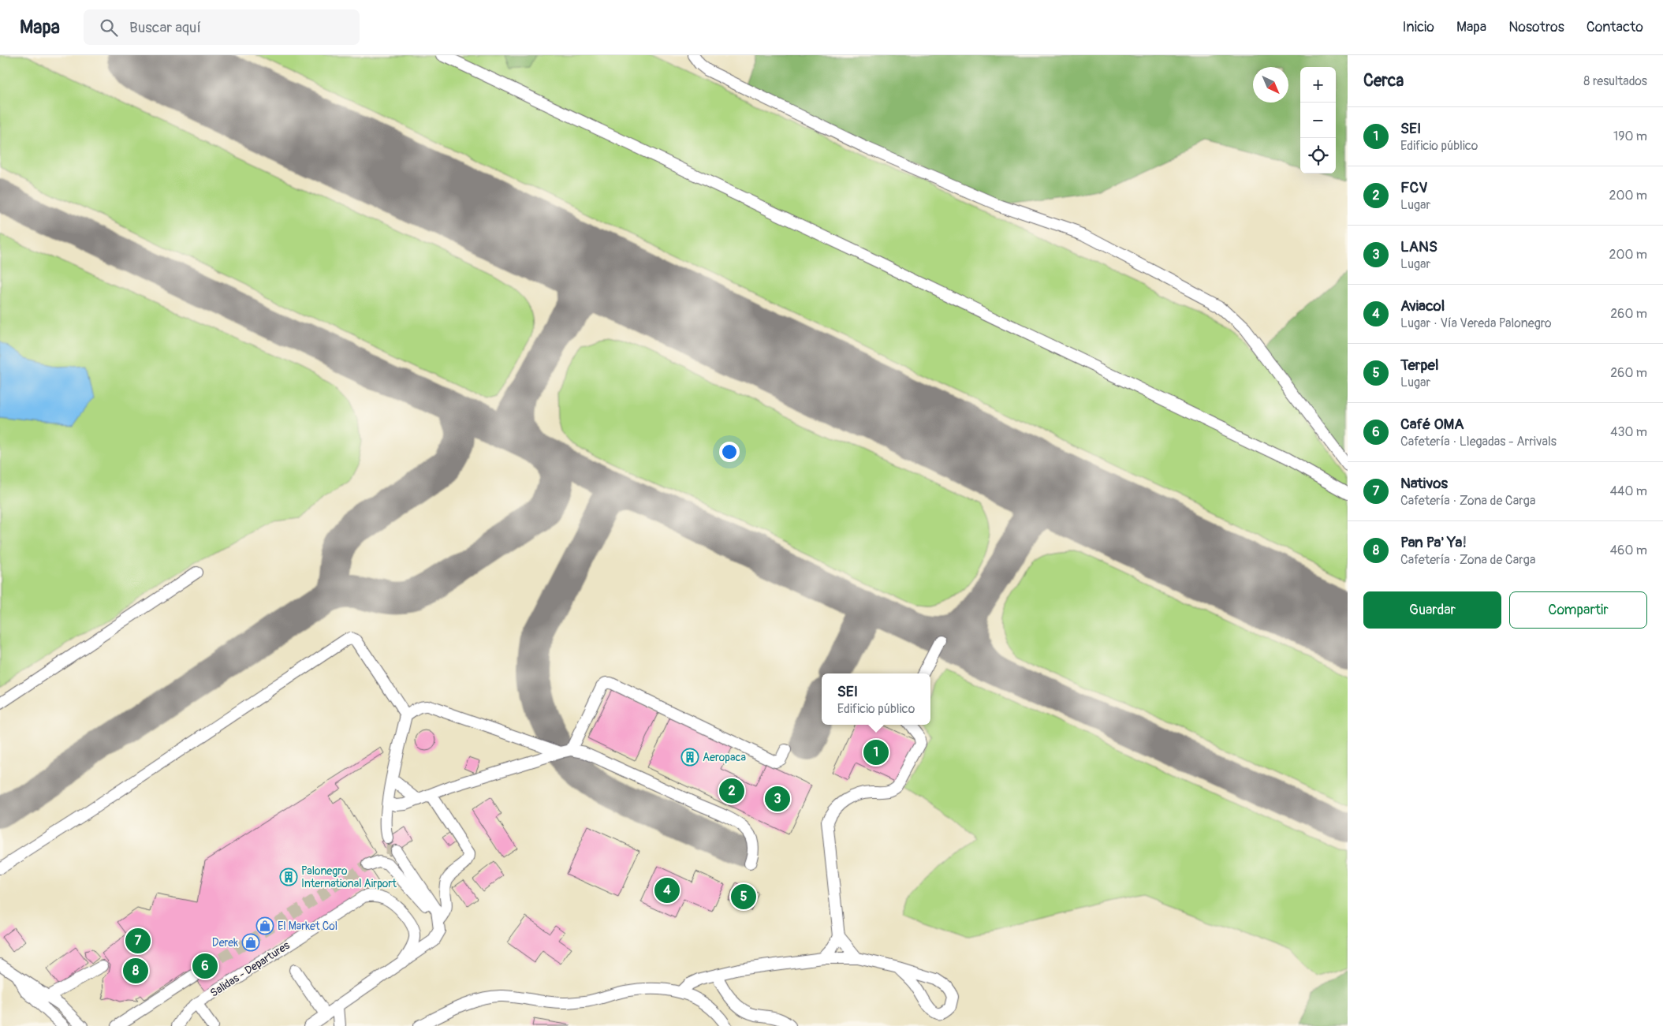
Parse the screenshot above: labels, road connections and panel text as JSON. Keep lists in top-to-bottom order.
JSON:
{
  "streets": {
    "street": ["Salidas - Departures"]
  },
  "places": {
    "building": ["Aeropaca", "Palonegro International Airport"],
    "shop": ["El Market Col", "Derek"]
  },
  "north": "bottom right",
  "page": {
    "header": "Mapa",
    "search": "Buscar aquí",
    "nav": [
      "Inicio",
      "Mapa",
      "Nosotros",
      "Contacto"
    ],
    "heading": ["Cerca", "8 resultados"],
    "map_buttons": ["+", "−"],
    "list": [
      {
        "mark": "1",
        "name": "SEI",
        "note": "Edificio público",
        "value": "190 m"
      },
      {
        "mark": "2",
        "name": "FCV",
        "note": "Lugar",
        "value": "200 m"
      },
      {
        "mark": "3",
        "name": "LANS",
        "note": "Lugar",
        "value": "200 m"
      },
      {
        "mark": "4",
        "name": "Aviacol",
        "note": "Lugar · Vía Vereda Palonegro",
        "value": "260 m"
      },
      {
        "mark": "5",
        "name": "Terpel",
        "note": "Lugar",
        "value": "260 m"
      },
      {
        "mark": "6",
        "name": "Café OMA",
        "note": "Cafetería · Llegadas - Arrivals",
        "value": "430 m"
      },
      {
        "mark": "7",
        "name": "Nativos",
        "note": "Cafetería · Zona de Carga",
        "value": "440 m"
      },
      {
        "mark": "8",
        "name": "Pan Pa' Ya!",
        "note": "Cafetería · Zona de Carga",
        "value": "460 m"
      }
    ],
    "buttons": ["Guardar", "Compartir"],
    "popup": ["SEI", "Edificio público"],
    "pins": [
      "1",
      "2",
      "3",
      "4",
      "5",
      "7",
      "6",
      "8"
    ]
  }
}
